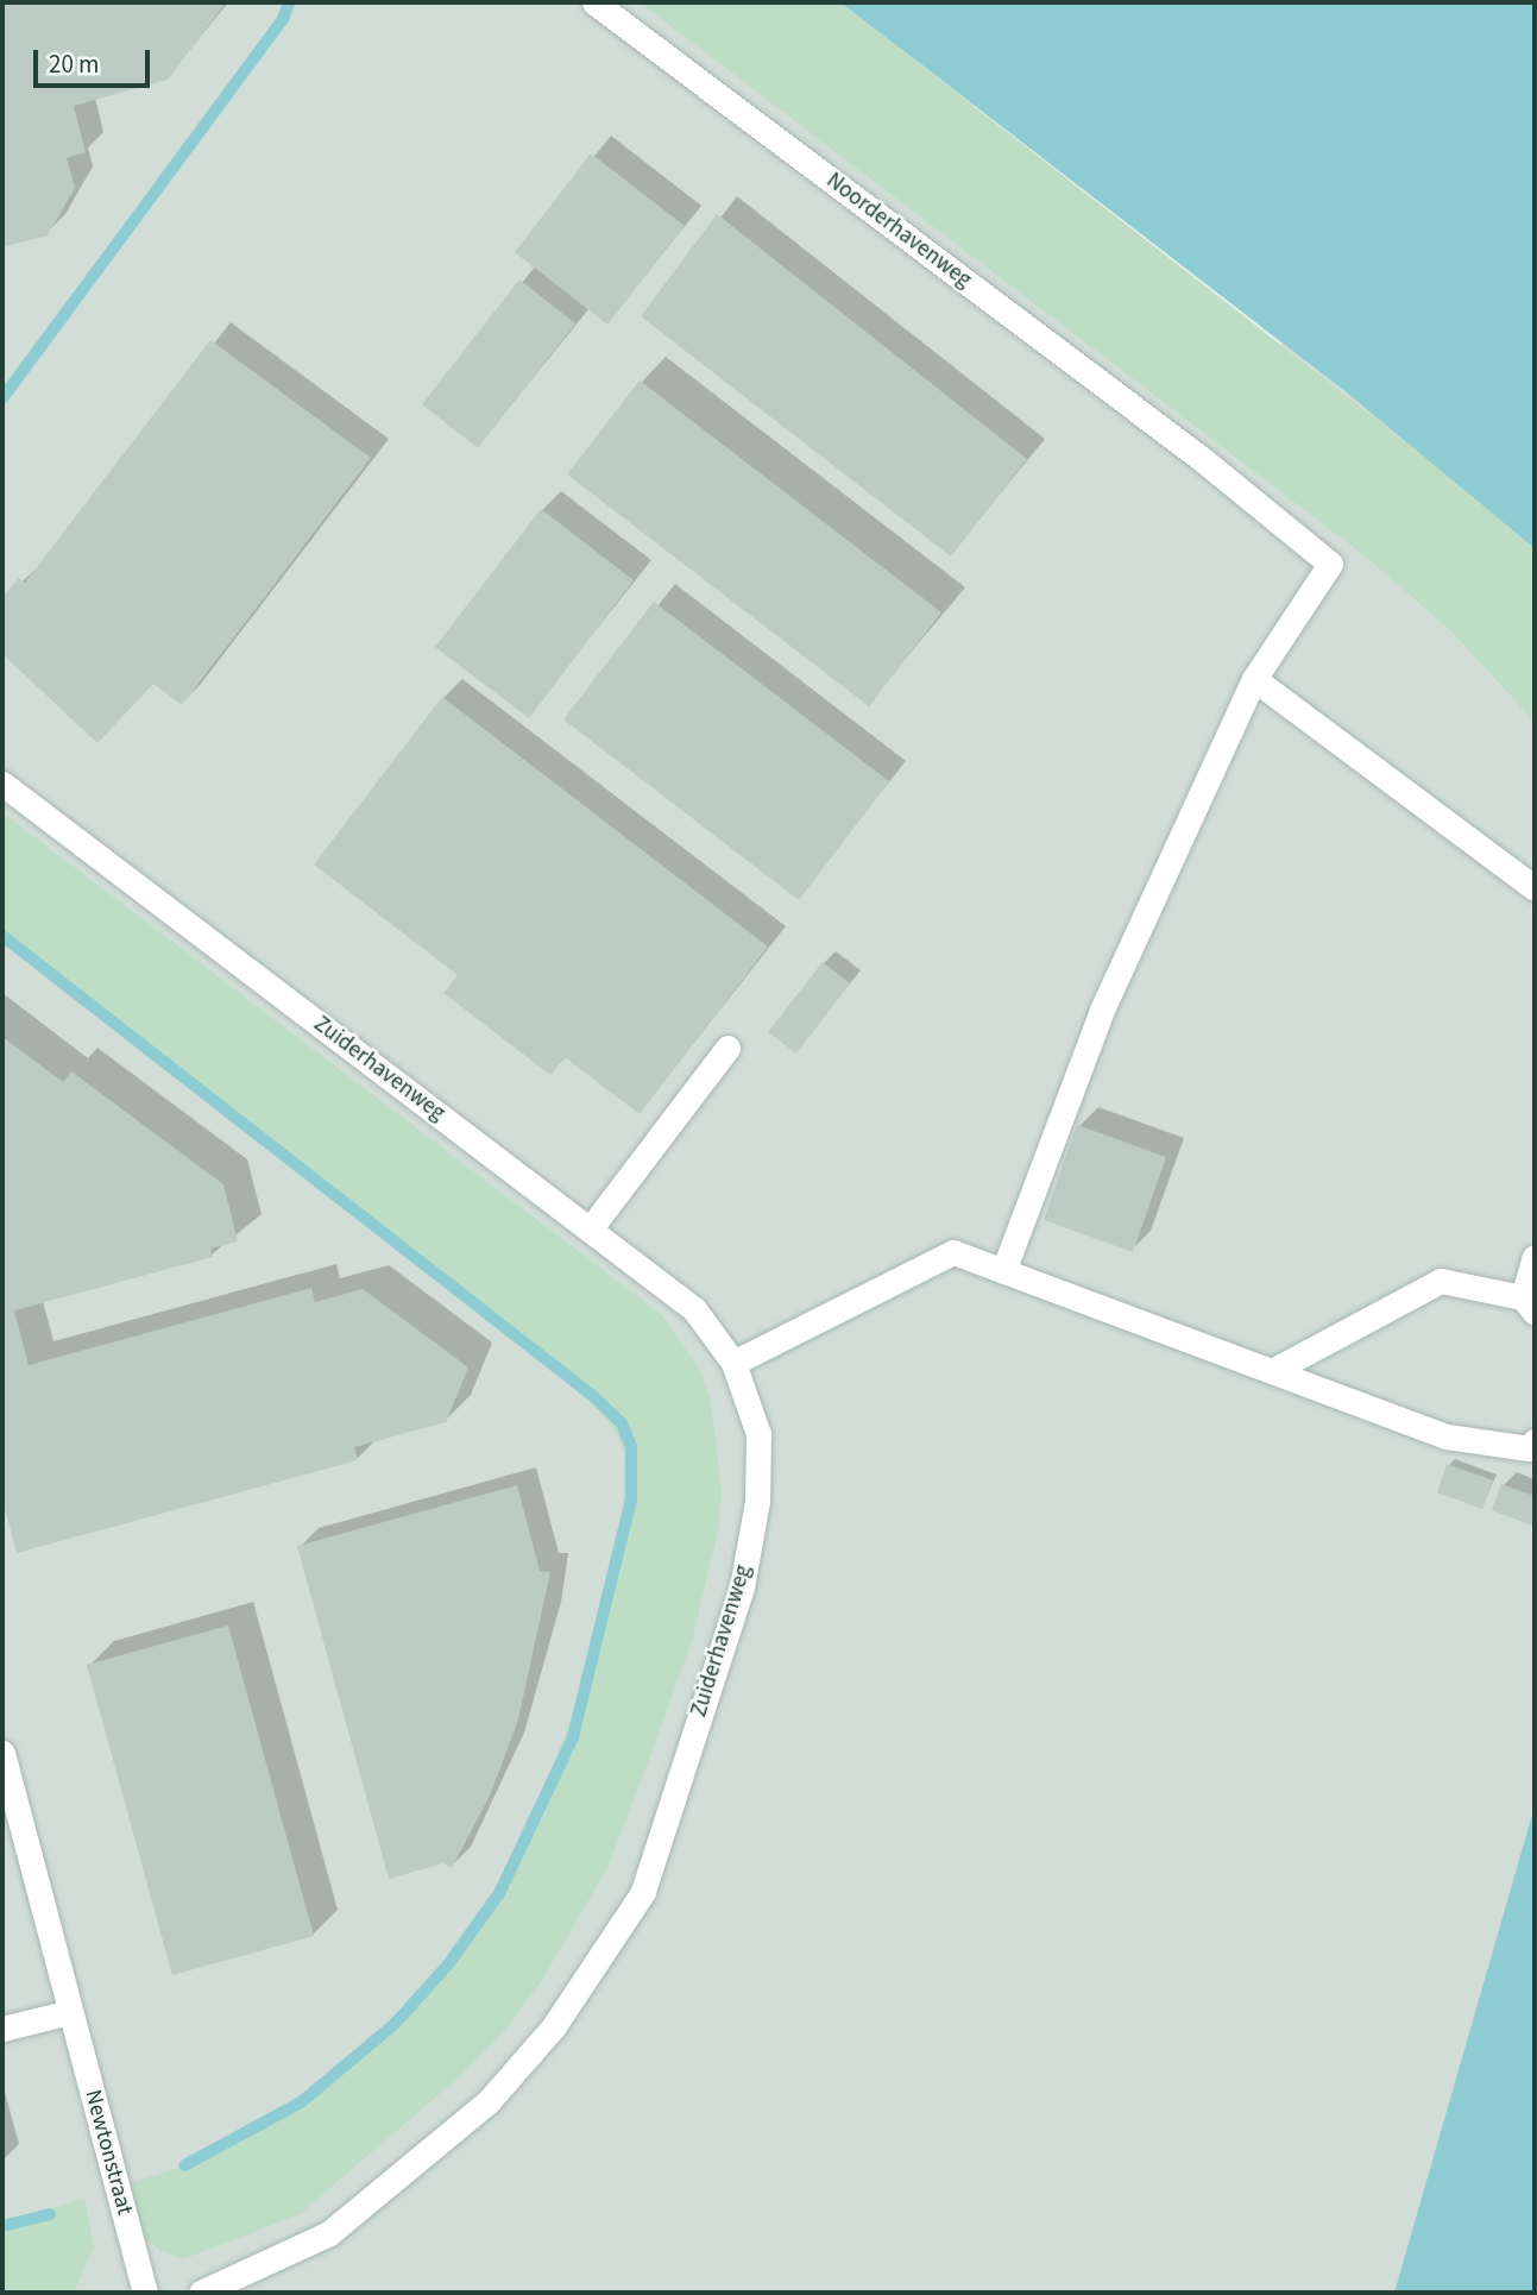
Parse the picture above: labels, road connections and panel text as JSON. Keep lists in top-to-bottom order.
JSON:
{
  "streets": {
    "street": ["Noorderhavenweg", "Zuiderhavenweg", "Newtonstraat"]
  },
  "scale_bar": "20 m"
}
